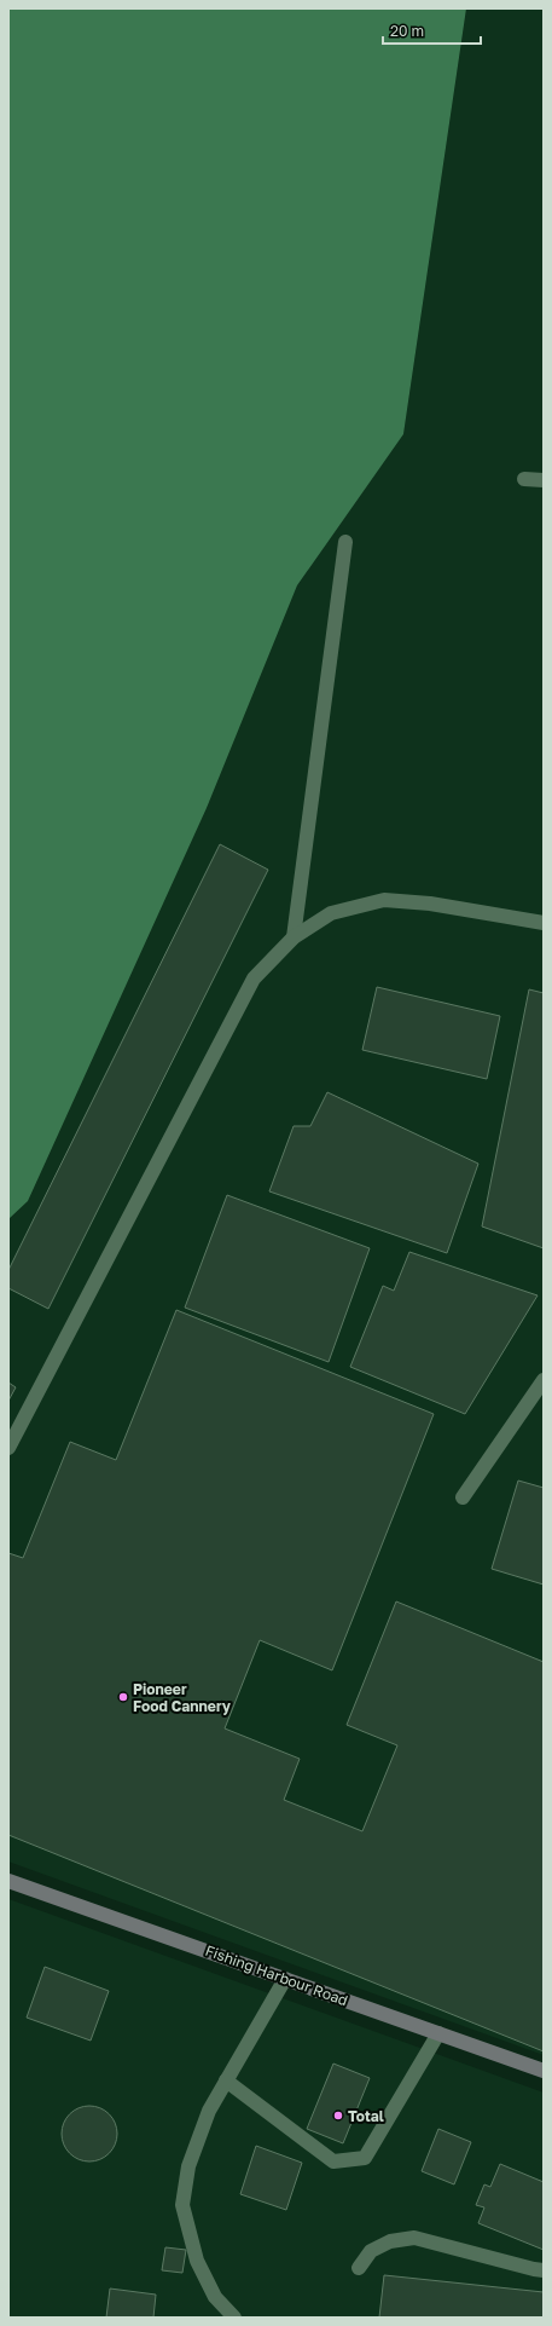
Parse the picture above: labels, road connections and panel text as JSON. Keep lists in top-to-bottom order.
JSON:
{
  "streets": {
    "street": ["Fishing Harbour Road"]
  },
  "places": ["Pioneer Food Cannery", "Total"],
  "scale_bar": "20 m"
}
